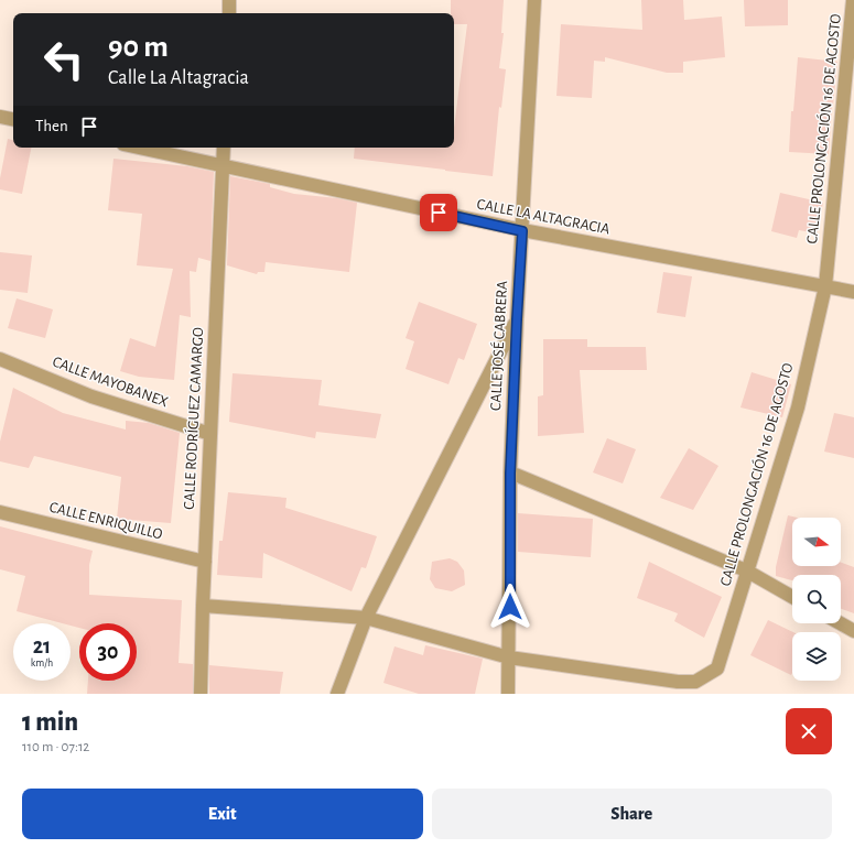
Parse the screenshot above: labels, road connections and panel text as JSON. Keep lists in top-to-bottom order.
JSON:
{
  "streets": {
    "street": [
      "CALLE PROLONGACIÓN 16 DE AGOSTO",
      "CALLE LA ALTAGRACIA",
      "CALLE JOSÉ CABRERA",
      "CALLE MAYOBANEX",
      "CALLE RODRÍGUEZ CAMARGO",
      "CALLE ENRIQUILLO"
    ]
  },
  "crossings": [
    ["CALLE PROLONGACIÓN 16 DE AGOSTO", "CALLE LA ALTAGRACIA"],
    ["CALLE PROLONGACIÓN 16 DE AGOSTO", "CALLE JOSÉ CABRERA"],
    ["CALLE LA ALTAGRACIA", "CALLE JOSÉ CABRERA"],
    ["CALLE LA ALTAGRACIA", "CALLE RODRÍGUEZ CAMARGO"],
    ["CALLE MAYOBANEX", "CALLE RODRÍGUEZ CAMARGO"],
    ["CALLE RODRÍGUEZ CAMARGO", "CALLE ENRIQUILLO"]
  ],
  "north": "right",
  "page": {
    "turn": ["90 m", "Calle La Altagracia"],
    "then": "Then",
    "speed": "21 km/h",
    "limit": "30",
    "heading": ["1 min", "110 m · 07:12"],
    "buttons": ["Exit", "Share"]
  }
}
